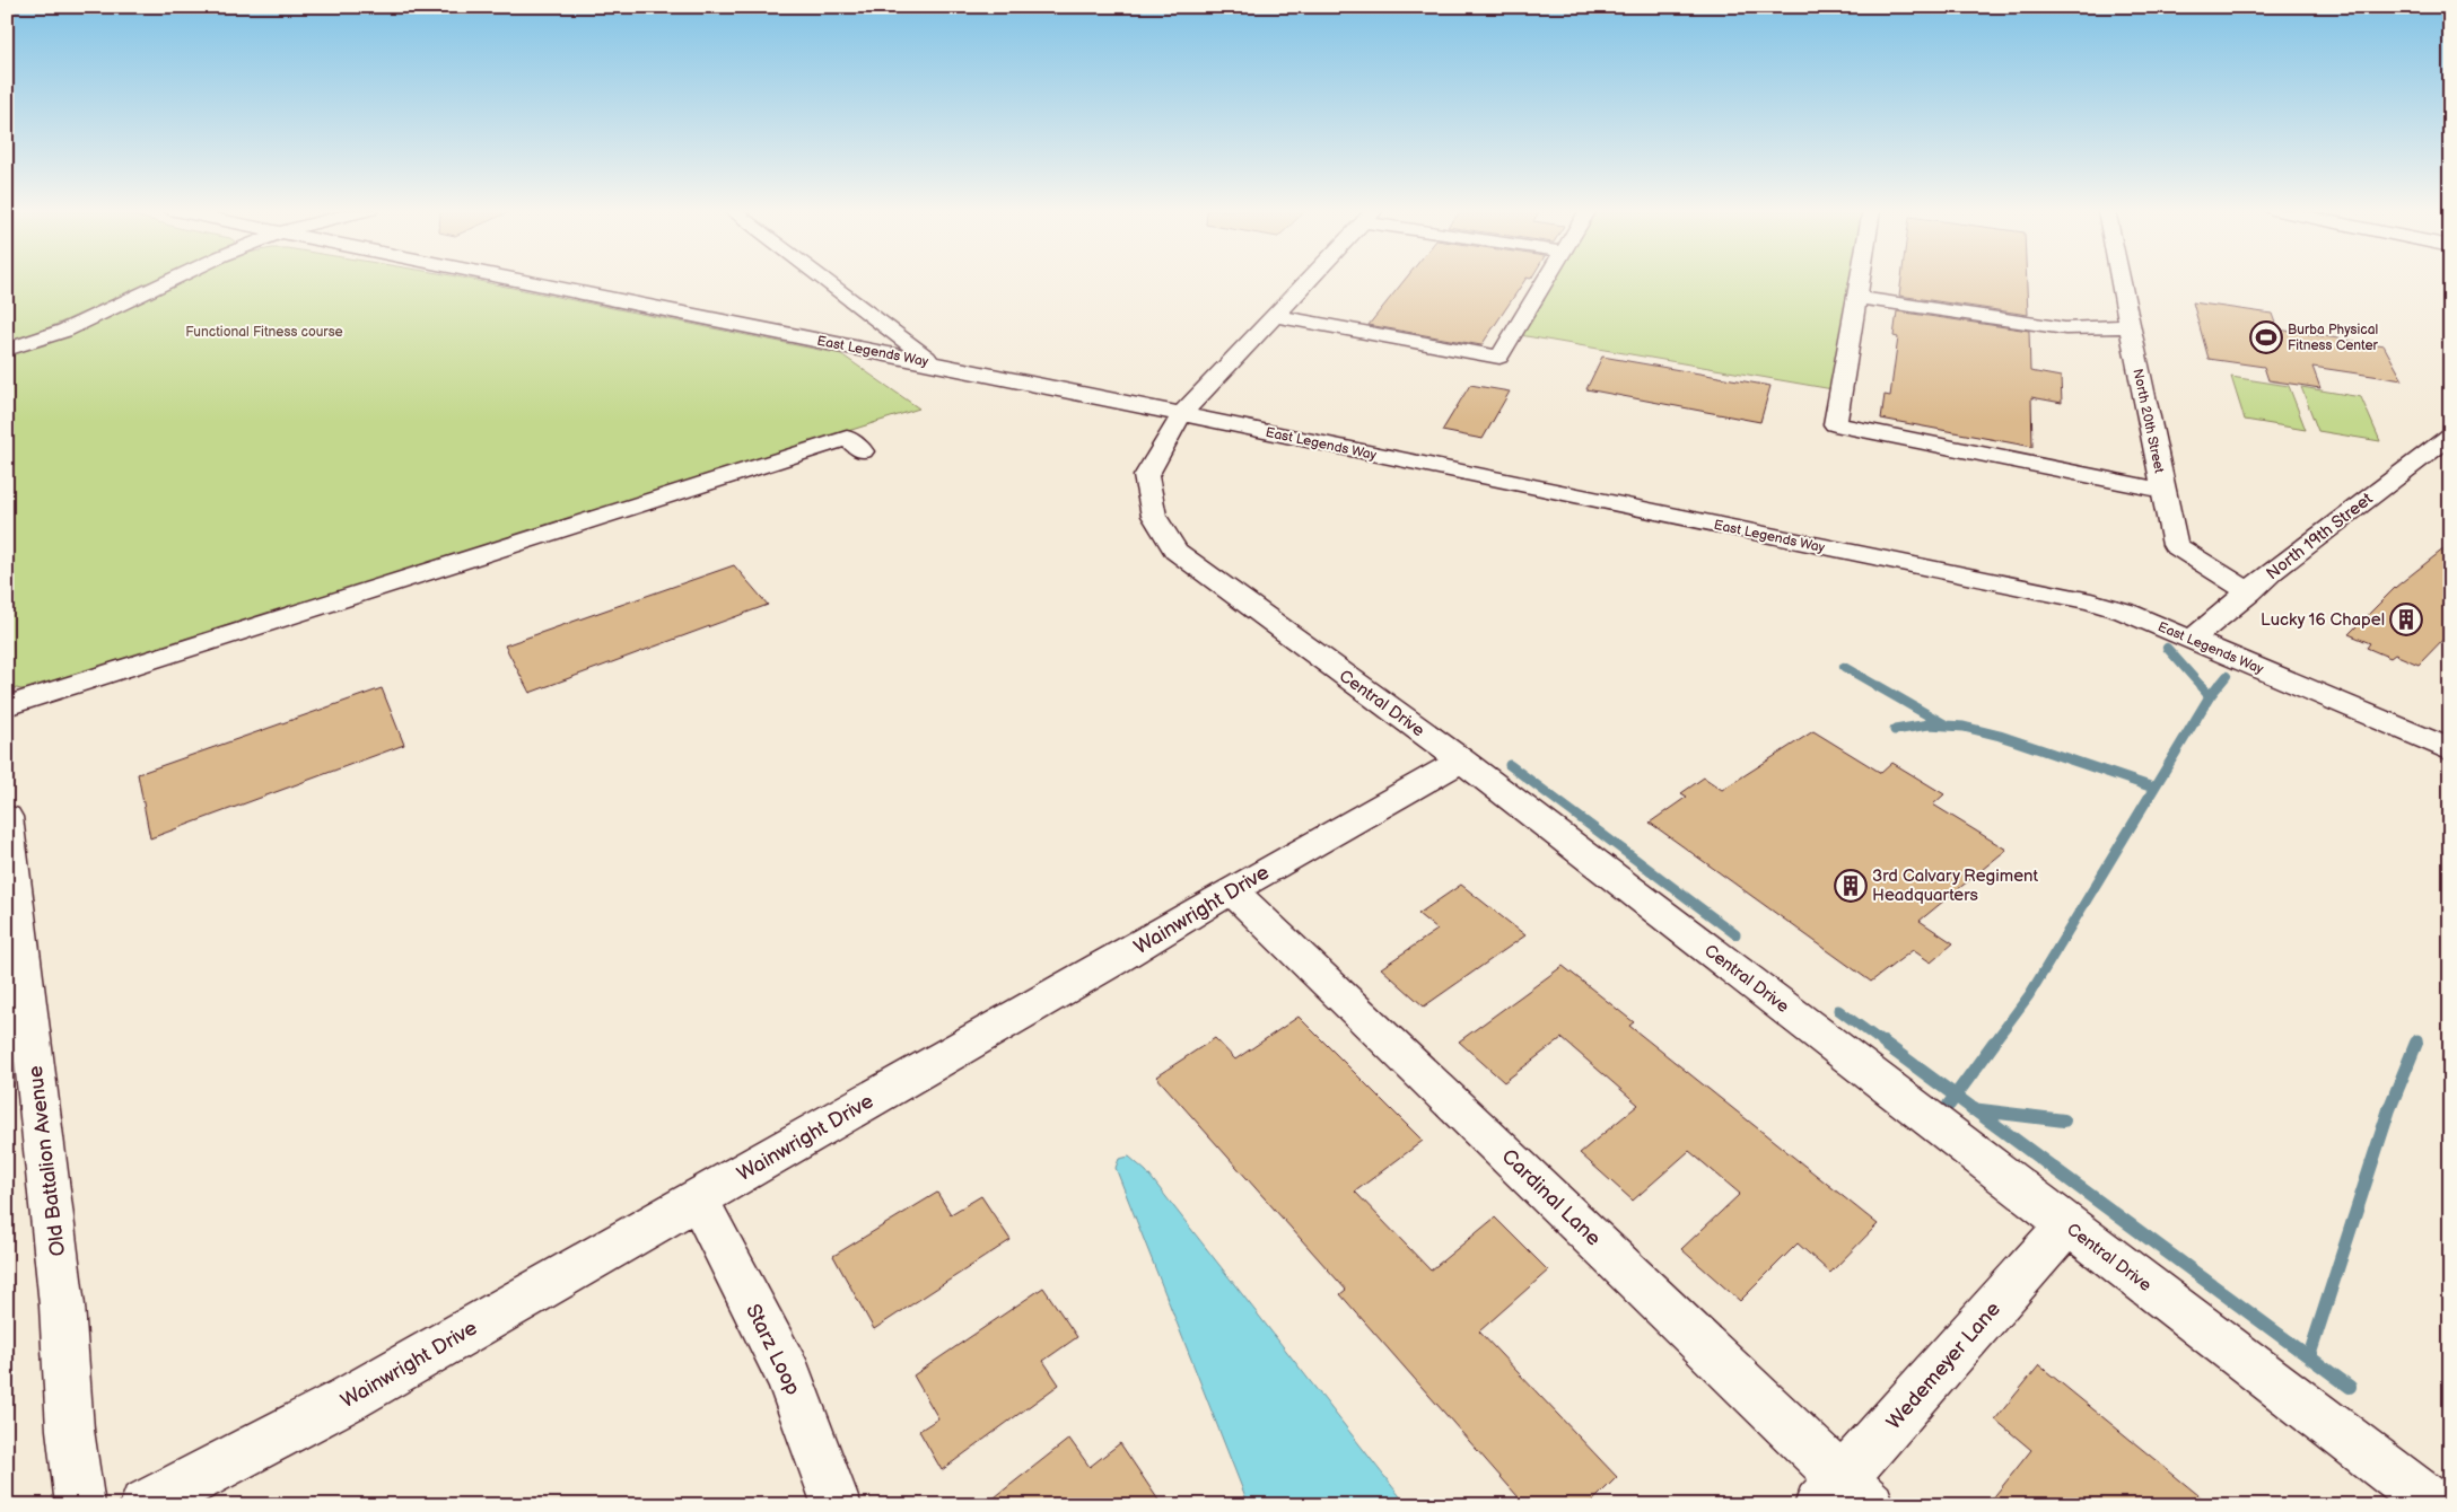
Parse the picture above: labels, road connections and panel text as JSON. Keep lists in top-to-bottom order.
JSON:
{
  "streets": {
    "street": [
      "East Legends Way",
      "North 20th Street",
      "North 19th Street",
      "Central Drive",
      "Wainwright Drive",
      "Old Battalion Avenue",
      "Cardinal Lane",
      "Starz Loop",
      "Wedemeyer Lane"
    ]
  },
  "crossings": [
    ["East Legends Way", "North 19th Street"],
    ["East Legends Way", "Central Drive"],
    ["North 20th Street", "North 19th Street"],
    ["Central Drive", "Wainwright Drive"],
    ["Central Drive", "Wedemeyer Lane"],
    ["Wainwright Drive", "Cardinal Lane"],
    ["Wainwright Drive", "Starz Loop"],
    ["Cardinal Lane", "Wedemeyer Lane"]
  ],
  "parks": ["Functional Fitness course"],
  "places": {
    "sports": ["Burba Physical Fitness Center"],
    "building": ["Lucky 16 Chapel", "3rd Calvary Regiment Headquarters"]
  }
}
